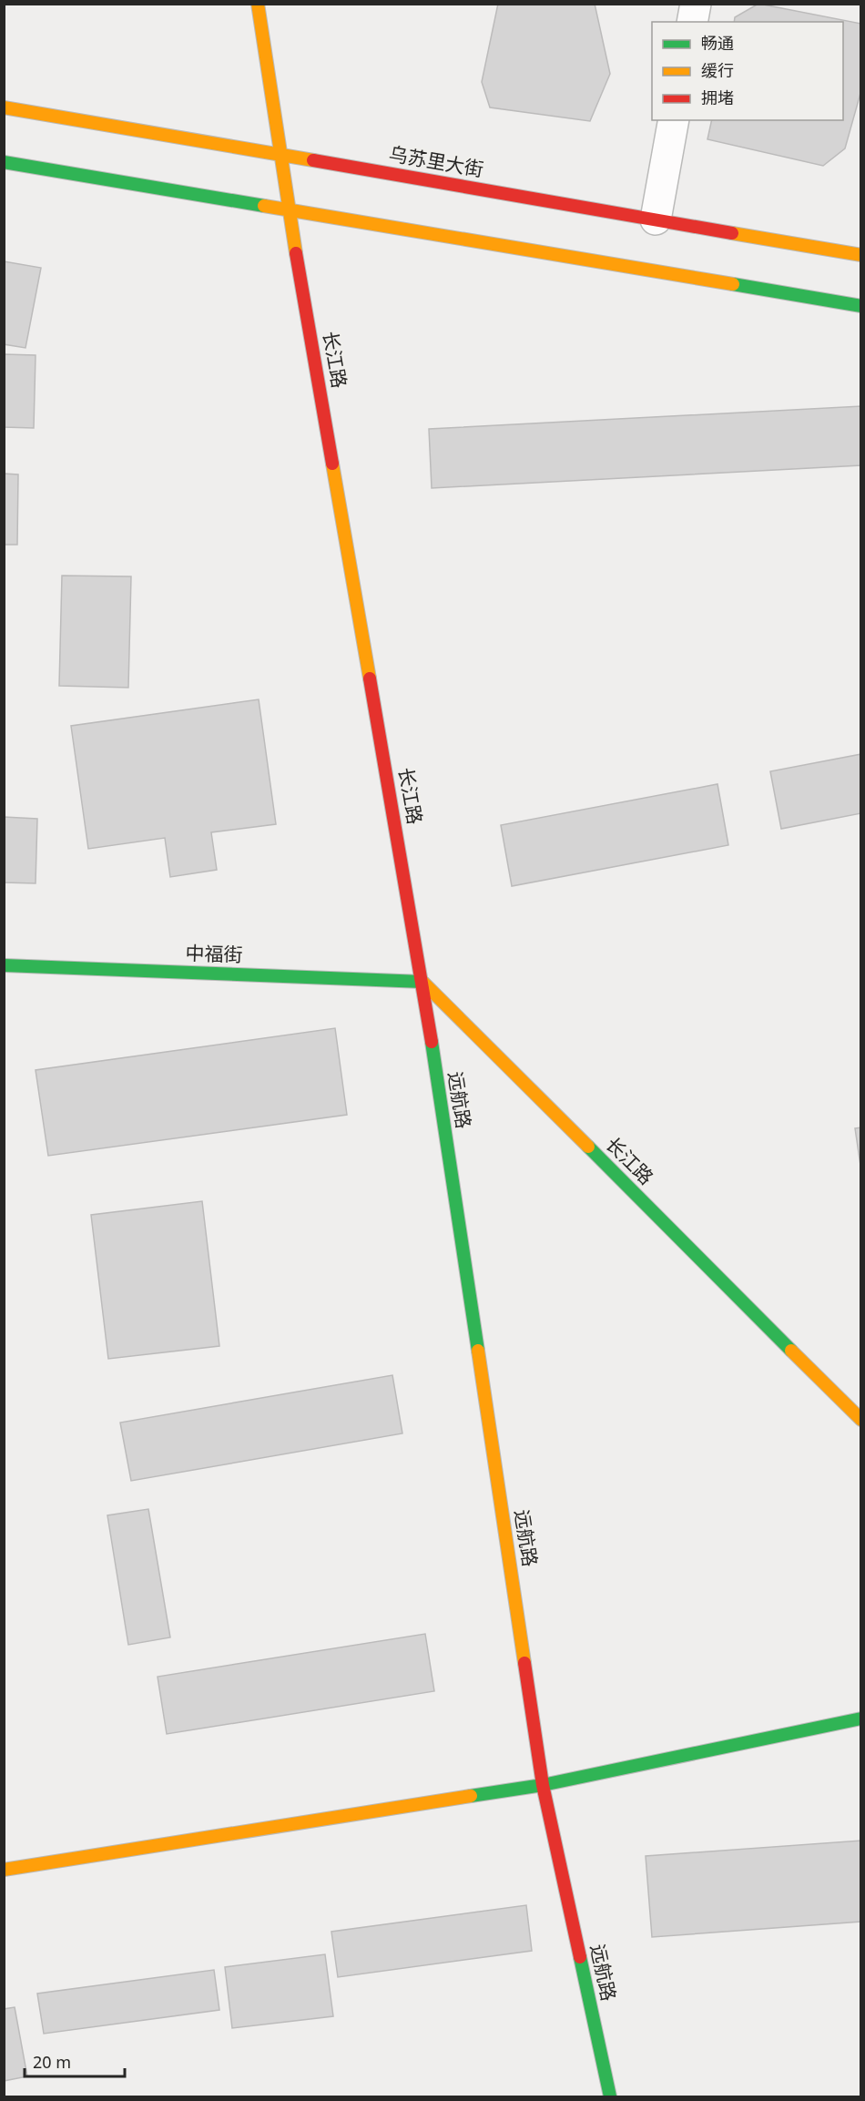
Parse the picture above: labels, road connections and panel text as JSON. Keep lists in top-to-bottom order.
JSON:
{
  "streets": {
    "main road": [
      "乌苏里大街",
      "长江路",
      "中福街",
      "远航路"
    ]
  },
  "crossings": [
    ["乌苏里大街", "长江路"],
    ["长江路", "中福街"],
    ["长江路", "远航路"],
    ["中福街", "远航路"]
  ],
  "legend": ["畅通", "缓行", "拥堵"],
  "scale_bar": "20 m"
}
